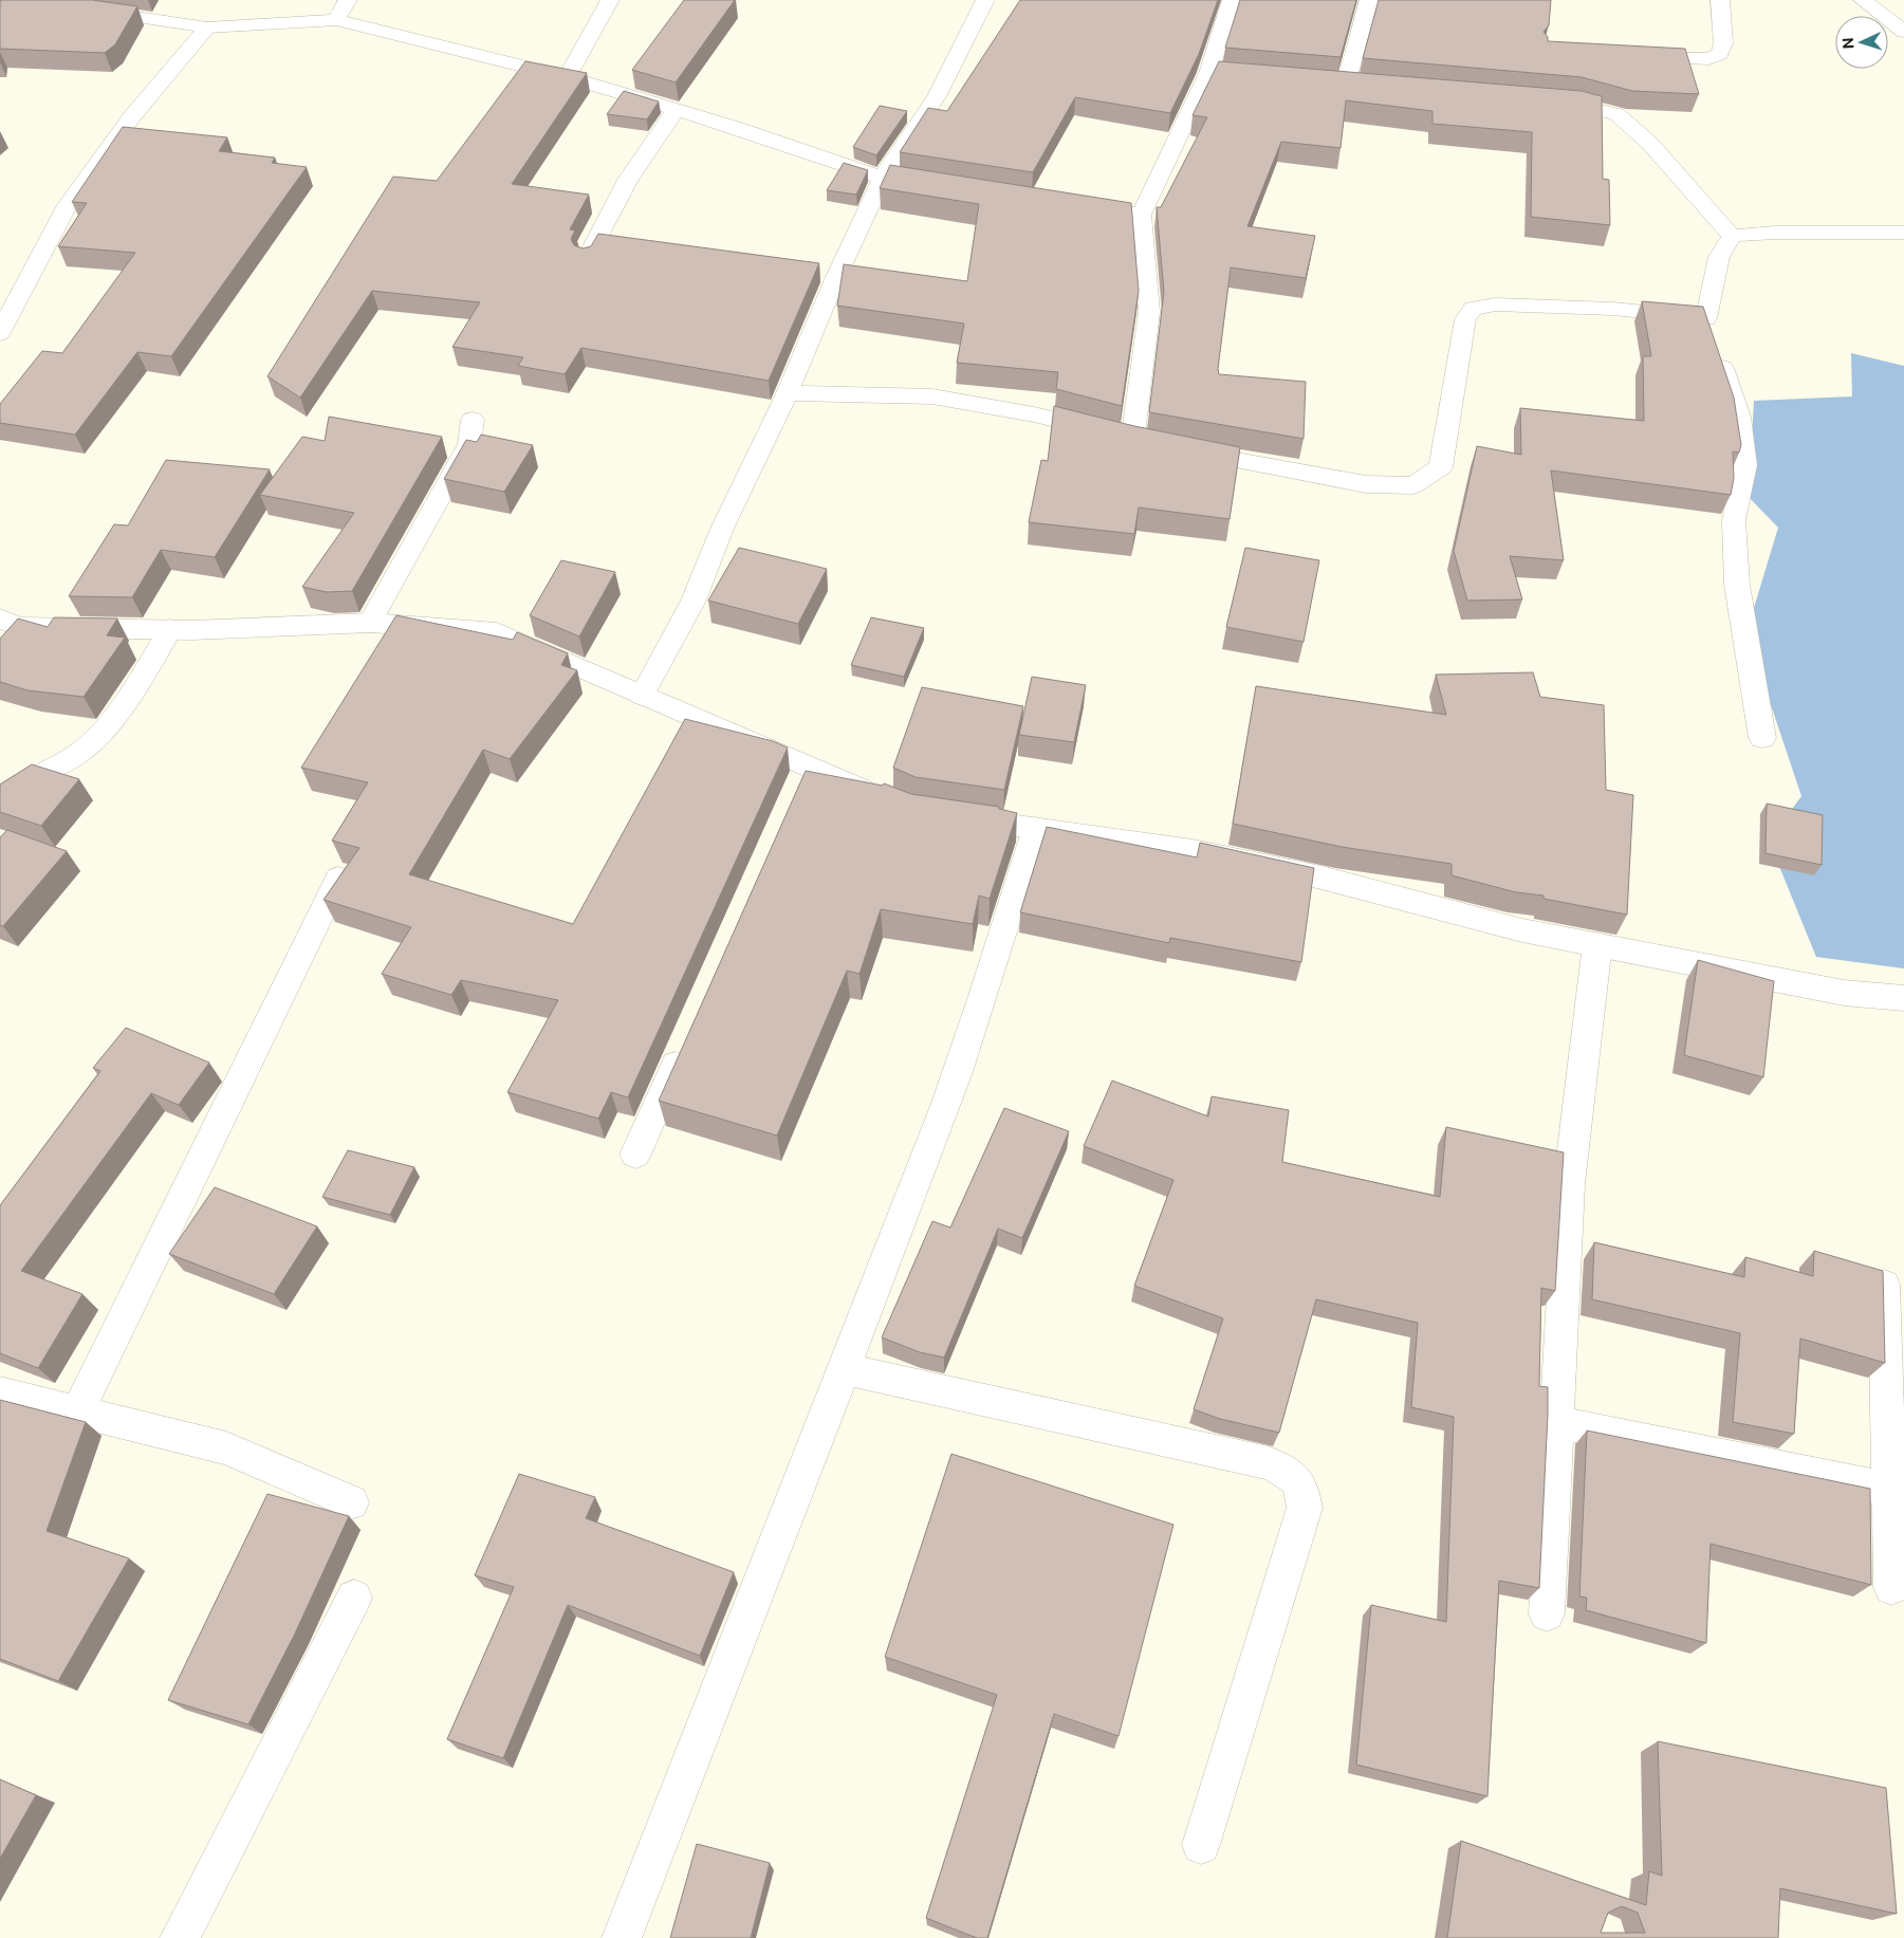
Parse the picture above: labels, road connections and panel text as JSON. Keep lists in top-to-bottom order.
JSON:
{
  "north": "left"
}
